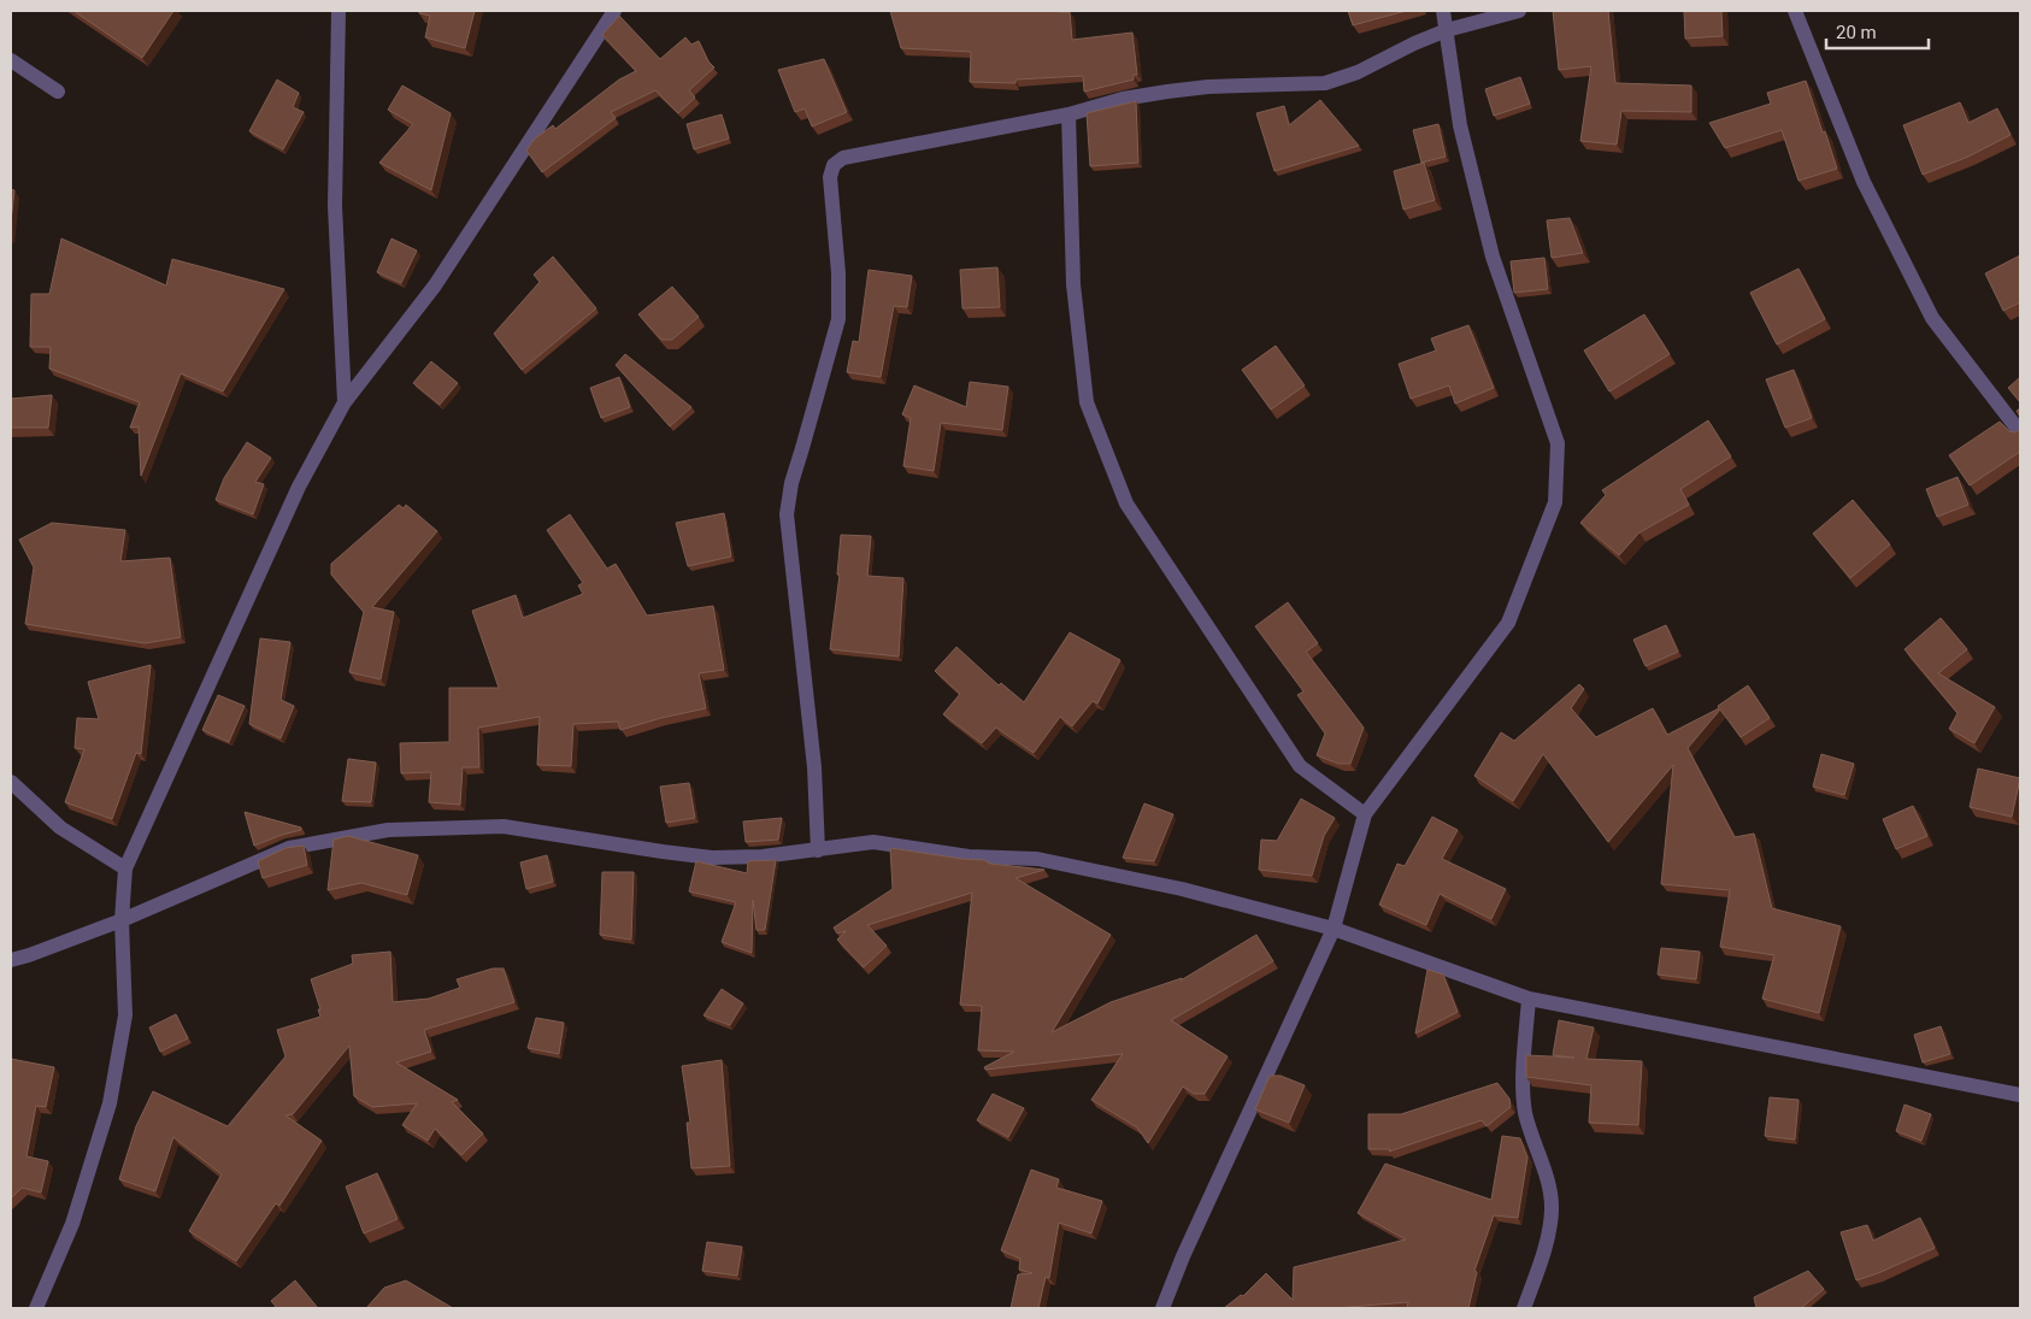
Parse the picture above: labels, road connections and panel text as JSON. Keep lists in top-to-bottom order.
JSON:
{
  "scale_bar": "20 m"
}
